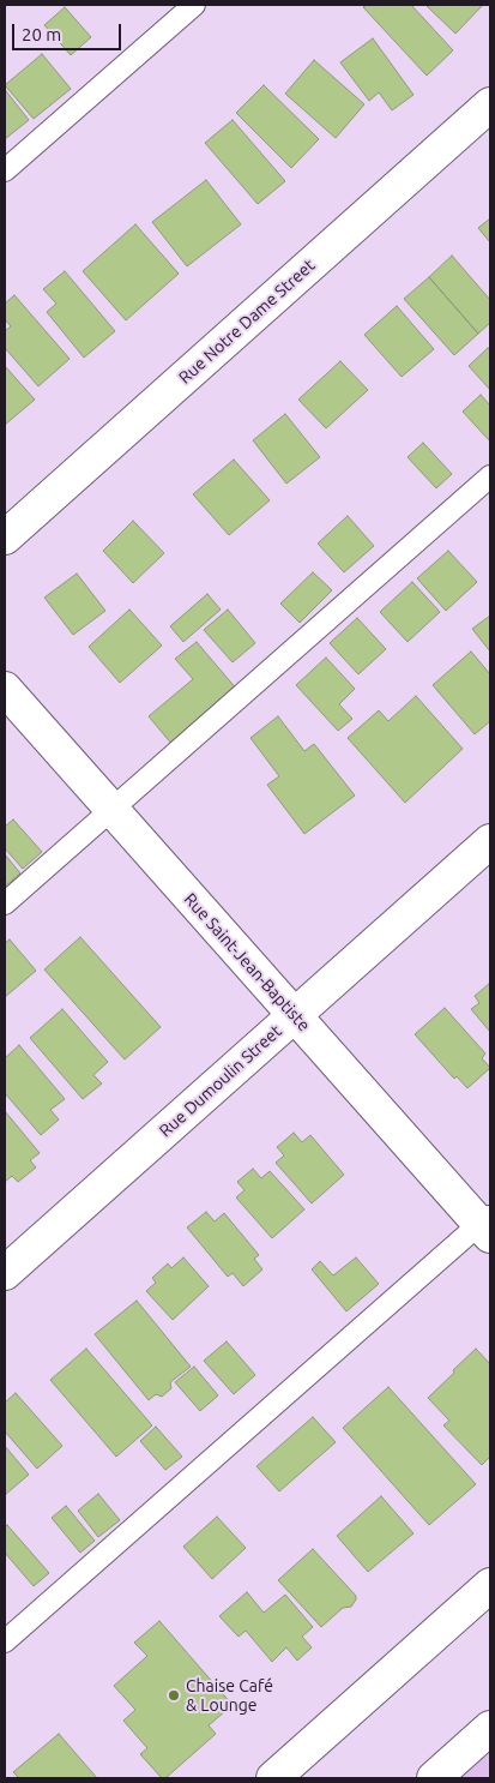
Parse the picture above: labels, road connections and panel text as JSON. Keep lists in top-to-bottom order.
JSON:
{
  "streets": {
    "street": ["Rue Notre Dame Street", "Rue Saint-Jean-Baptiste", "Rue Dumoulin Street"]
  },
  "crossings": [
    ["Rue Saint-Jean-Baptiste", "Rue Dumoulin Street"]
  ],
  "places": ["Chaise Café & Lounge"],
  "scale_bar": "20 m"
}
